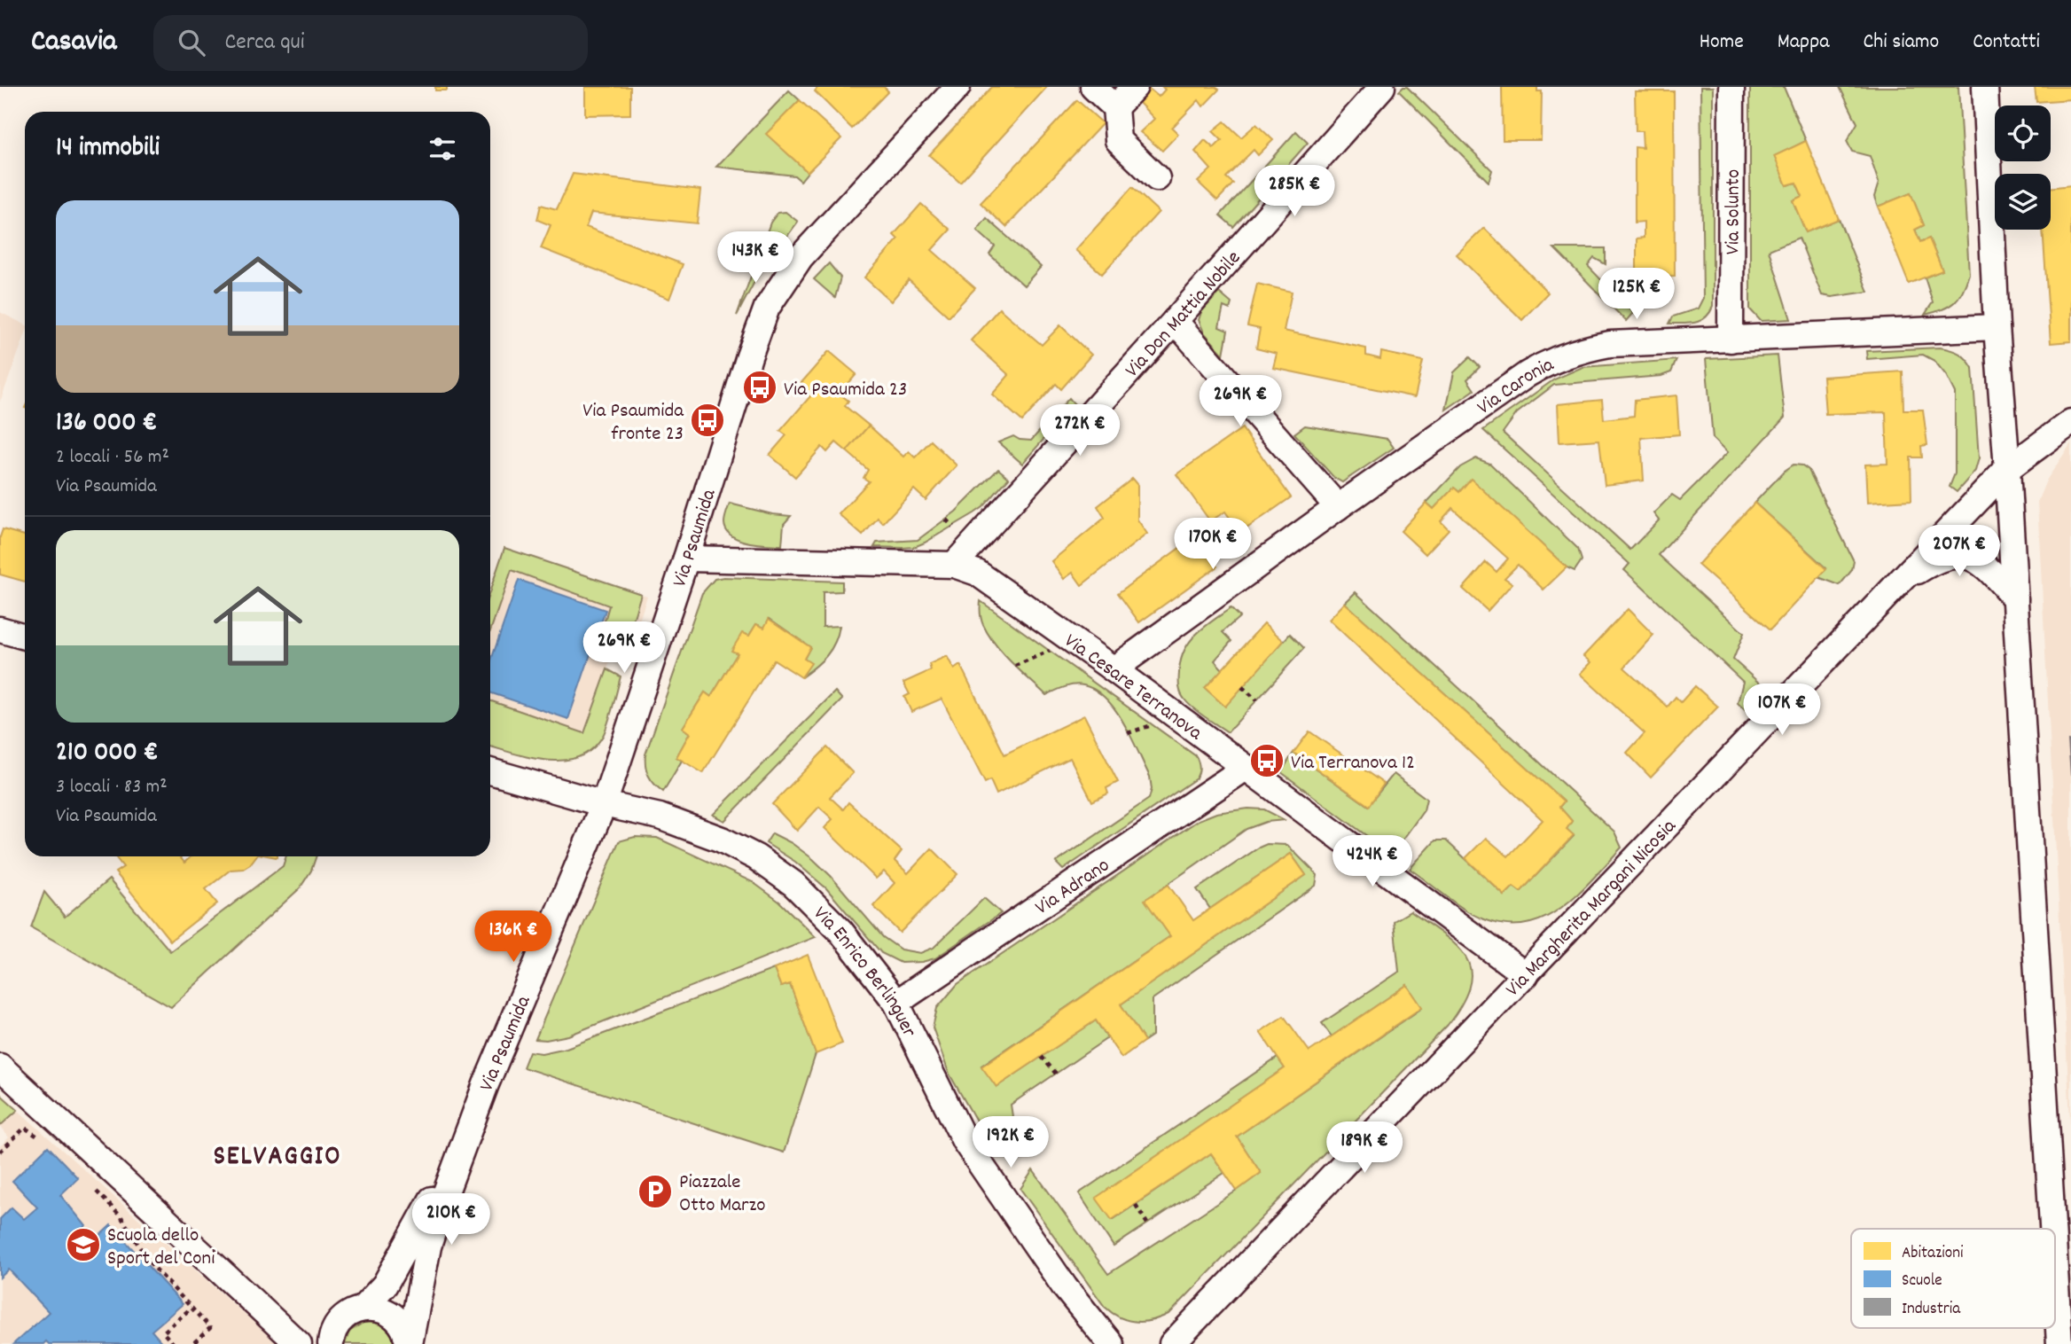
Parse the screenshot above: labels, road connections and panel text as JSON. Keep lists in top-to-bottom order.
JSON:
{
  "streets": {
    "street": [
      "Via Solunto",
      "Via Don Mattia Nobile",
      "Via Caronia",
      "Via Psaumida",
      "Via Cesare Terranova",
      "Via Adrano",
      "Via Margherita Margani Nicosia",
      "Via Enrico Berlinguer"
    ]
  },
  "crossings": [
    ["Via Solunto", "Via Caronia"],
    ["Via Don Mattia Nobile", "Via Cesare Terranova"],
    ["Via Caronia", "Via Cesare Terranova"],
    ["Via Psaumida", "Via Cesare Terranova"],
    ["Via Psaumida", "Via Enrico Berlinguer"],
    ["Via Cesare Terranova", "Via Adrano"],
    ["Via Cesare Terranova", "Via Margherita Margani Nicosia"],
    ["Via Adrano", "Via Enrico Berlinguer"]
  ],
  "districts": ["SELVAGGIO"],
  "places": {
    "bus stop": ["Via Psaumida 23", "Via Psaumida fronte 23", "Via Terranova 12"],
    "parking": ["Piazzale Otto Marzo"],
    "school or university": ["Scuola dello Sport del Coni"]
  },
  "legend": ["Abitazioni", "Scuole", "Industria"],
  "page": {
    "header": "Casavia",
    "search": "Cerca qui",
    "nav": [
      "Home",
      "Mappa",
      "Chi siamo",
      "Contatti"
    ],
    "heading": "14 immobili",
    "price": [
      "285K €",
      "143K €",
      "125K €",
      "269K €",
      "272K €",
      "170K €",
      "207K €",
      "269K €",
      "107K €",
      "424K €",
      "136K €",
      "192K €",
      "189K €",
      "210K €"
    ],
    "list": [
      {
        "name": "136 000 €",
        "note": "2 locali · 56 m² · Via Psaumida"
      },
      {
        "name": "210 000 €",
        "note": "3 locali · 83 m² · Via Psaumida"
      }
    ]
  }
}
